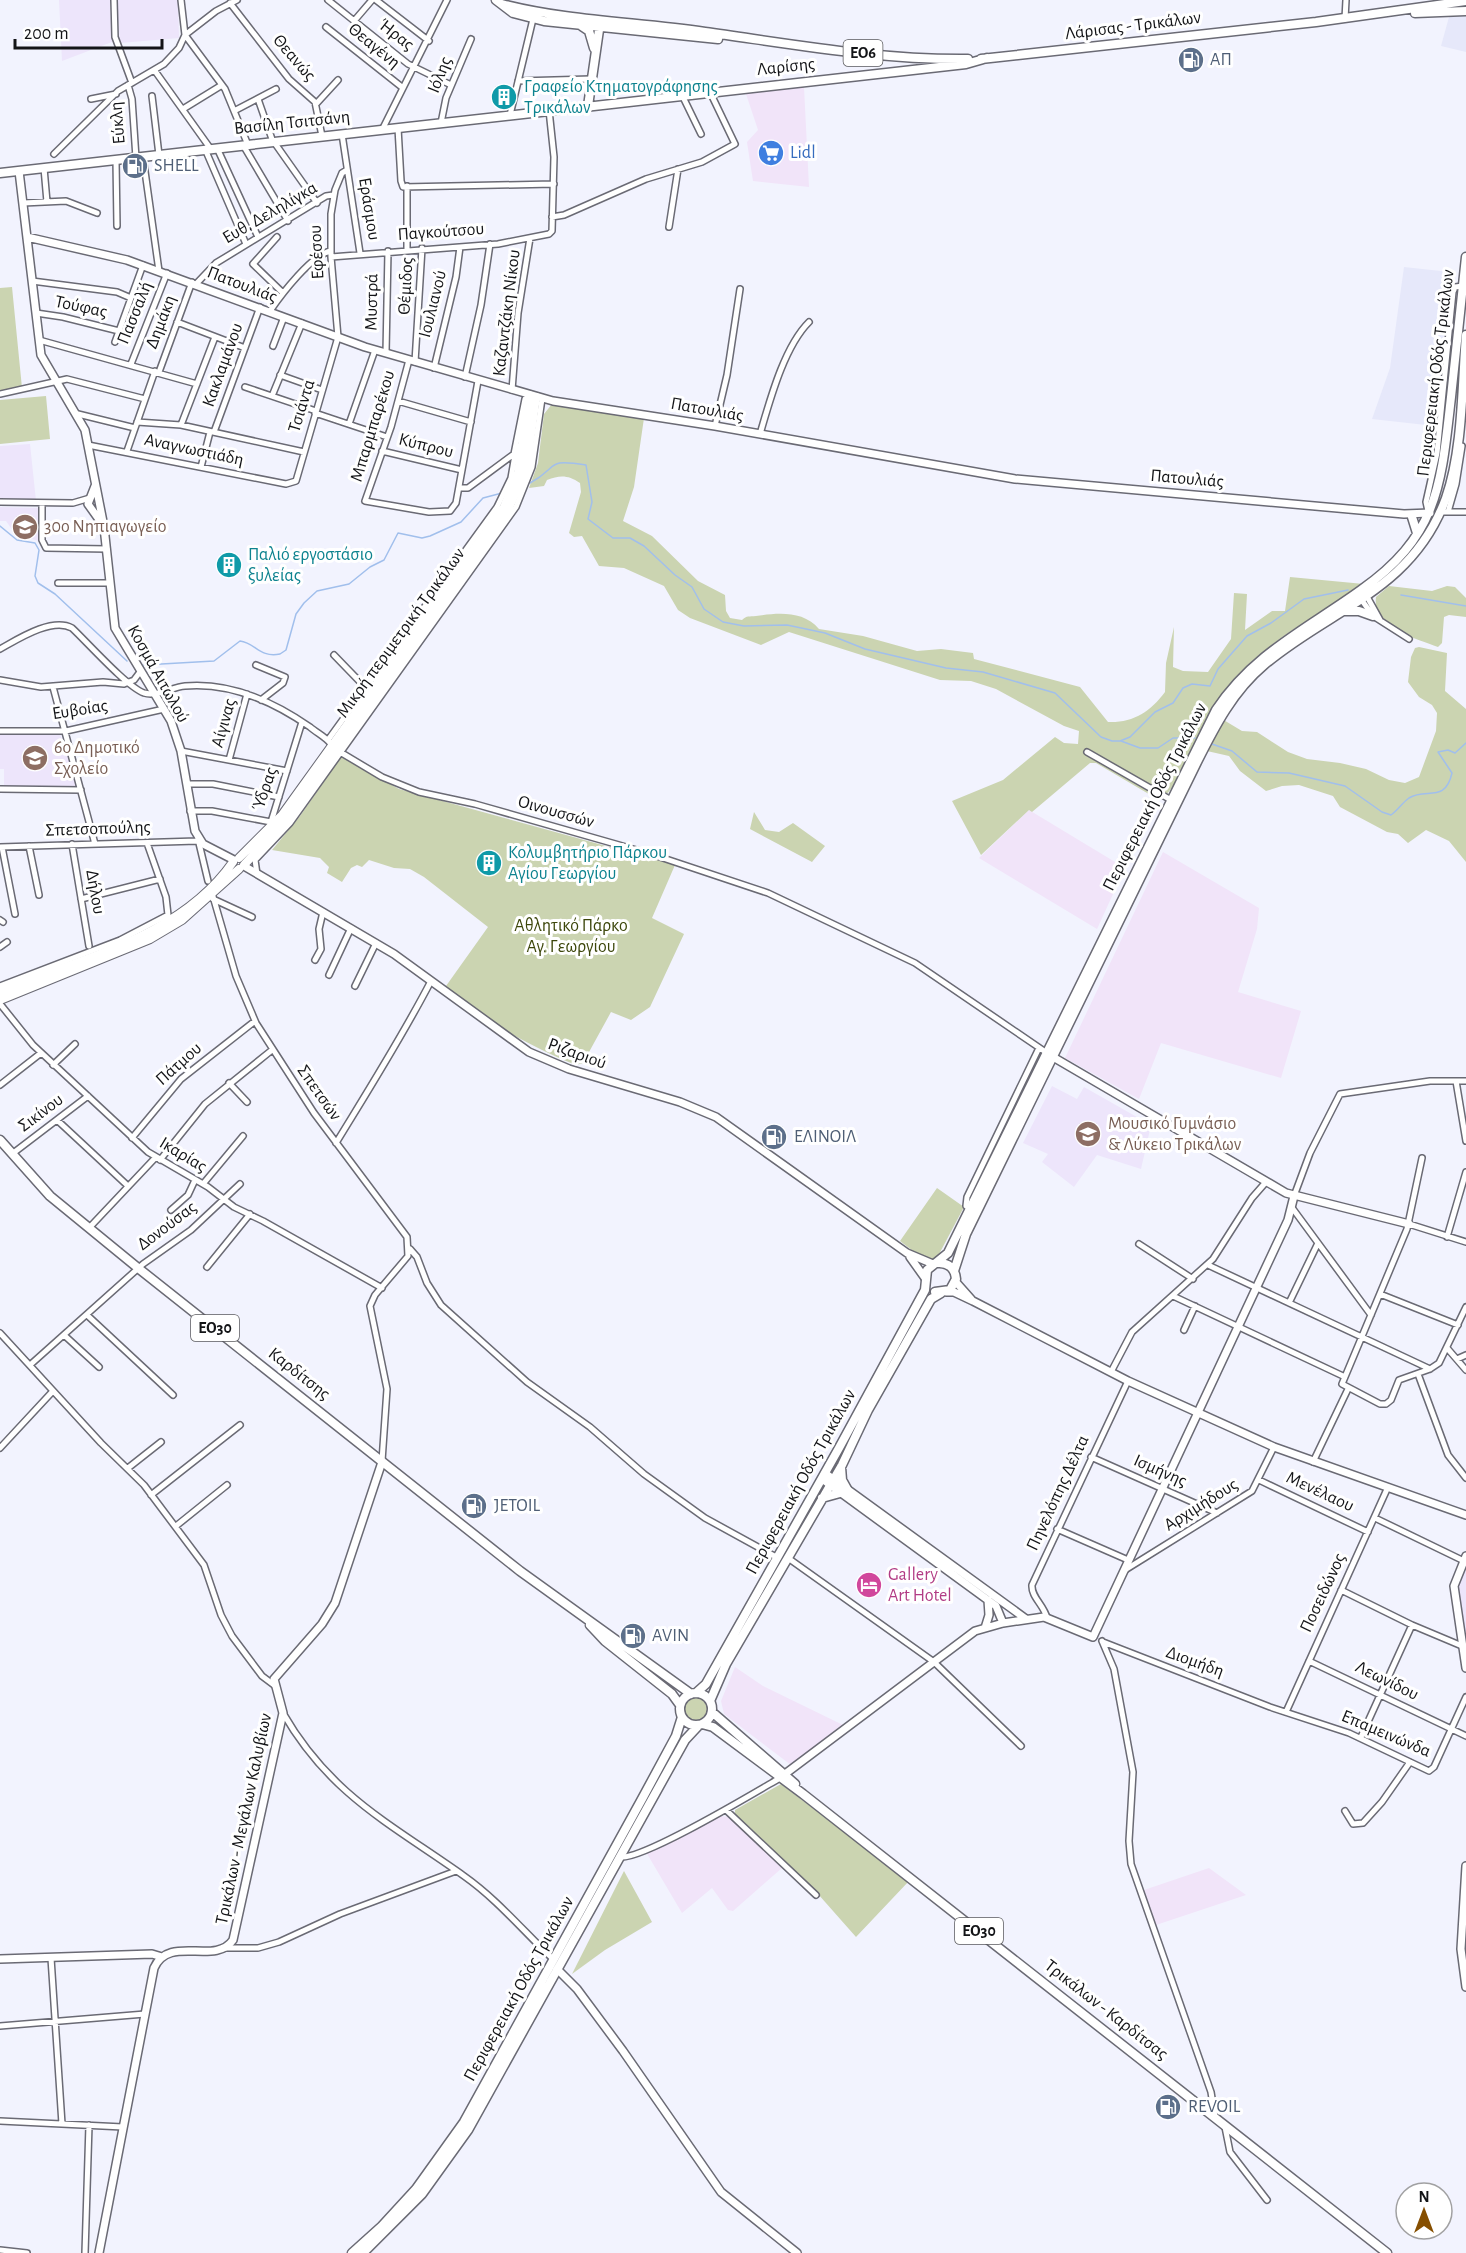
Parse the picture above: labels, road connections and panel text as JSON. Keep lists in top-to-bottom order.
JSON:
{
  "streets": {
    "main road": [
      "Λάρισας - Τρικάλων",
      "ΕΟ6",
      "Λαρίσης",
      "Βασίλη Τσιτσάνη",
      "Περιφερειακή Οδός Τρικάλων",
      "Μικρή περιμετρική Τρικάλων",
      "ΕΟ30",
      "Καρδίτσης",
      "Τρικάλων - Καρδίτσας"
    ],
    "street": [
      "Ήρας",
      "Θεαγένη",
      "Θεανώς",
      "Ιόλης",
      "Εύκλη",
      "Εράσμου",
      "Ευθ. Δεληλίγκα",
      "Παγκούτσου",
      "Εφέσου",
      "Πατουλιάς",
      "Θέμιδος",
      "Μυστρά",
      "Ιουλιανού",
      "Τούφας",
      "Πασσαλή",
      "Καζαντζάκη Νίκου",
      "Δημάκη",
      "Κακλαμάνου",
      "Τσιάντα",
      "Μπαρμπαρέκου",
      "Κύπρου",
      "Αναγνωστιάδη",
      "Κοσμά Αιτωλού",
      "Ευβοίας",
      "Αίγινας",
      "Ύδρας",
      "Οινουσσών",
      "Σπετσοπούλης",
      "Δήλου",
      "Ριζαριού",
      "Πάτμου",
      "Σπετσών",
      "Σικίνου",
      "Ικαρίας",
      "Δονούσας",
      "Ισμήνης",
      "Μενέλαου",
      "Πηνελόπης Δέλτα",
      "Αρχιμήδους",
      "Ποσειδώνος",
      "Διομήδη",
      "Λεωνίδου",
      "Επαμεινώνδα",
      "Τρικάλων - Μεγάλων Καλυβίων"
    ]
  },
  "crossings": [
    ["Λάρισας - Τρικάλων", "ΕΟ6"],
    ["Λάρισας - Τρικάλων", "Λαρίσης"],
    ["Ήρας", "Ιόλης"],
    ["ΕΟ6", "Λαρίσης"],
    ["Θεανώς", "Βασίλη Τσιτσάνη"],
    ["Λαρίσης", "Βασίλη Τσιτσάνη"],
    ["Ιόλης", "Βασίλη Τσιτσάνη"],
    ["Εύκλη", "Βασίλη Τσιτσάνη"],
    ["Εύκλη", "Πατουλιάς"],
    ["Εύκλη", "Πασσαλή"],
    ["Βασίλη Τσιτσάνη", "Εράσμου"],
    ["Βασίλη Τσιτσάνη", "Κοσμά Αιτωλού"],
    ["Εράσμου", "Παγκούτσου"],
    ["Εράσμου", "Εφέσου"],
    ["Ευθ. Δεληλίγκα", "Εφέσου"],
    ["Ευθ. Δεληλίγκα", "Πατουλιάς"],
    ["Ευθ. Δεληλίγκα", "Δημάκη"],
    ["Παγκούτσου", "Εφέσου"],
    ["Παγκούτσου", "Θέμιδος"],
    ["Παγκούτσου", "Μυστρά"],
    ["Παγκούτσου", "Ιουλιανού"],
    ["Παγκούτσου", "Καζαντζάκη Νίκου"],
    ["Εφέσου", "Πατουλιάς"],
    ["Εφέσου", "Τσιάντα"],
    ["Πατουλιάς", "Θέμιδος"],
    ["Πατουλιάς", "Μυστρά"],
    ["Πατουλιάς", "Ιουλιανού"],
    ["Πατουλιάς", "Πασσαλή"],
    ["Πατουλιάς", "Καζαντζάκη Νίκου"],
    ["Πατουλιάς", "Δημάκη"],
    ["Πατουλιάς", "Κακλαμάνου"],
    ["Πατουλιάς", "Περιφερειακή Οδός Τρικάλων"],
    ["Πατουλιάς", "Τσιάντα"],
    ["Πατουλιάς", "Μπαρμπαρέκου"],
    ["Πατουλιάς", "Μικρή περιμετρική Τρικάλων"],
    ["Πατουλιάς", "Κοσμά Αιτωλού"],
    ["Θέμιδος", "Μπαρμπαρέκου"],
    ["Τούφας", "Κοσμά Αιτωλού"],
    ["Δημάκη", "Αναγνωστιάδη"],
    ["Κακλαμάνου", "Αναγνωστιάδη"],
    ["Περιφερειακή Οδός Τρικάλων", "Οινουσσών"],
    ["Περιφερειακή Οδός Τρικάλων", "Ριζαριού"],
    ["Περιφερειακή Οδός Τρικάλων", "Σπετσών"],
    ["Περιφερειακή Οδός Τρικάλων", "ΕΟ30"],
    ["Περιφερειακή Οδός Τρικάλων", "Καρδίτσης"],
    ["Περιφερειακή Οδός Τρικάλων", "Τρικάλων - Καρδίτσας"],
    ["Τσιάντα", "Αναγνωστιάδη"],
    ["Μπαρμπαρέκου", "Κύπρου"],
    ["Αναγνωστιάδη", "Κοσμά Αιτωλού"],
    ["Μικρή περιμετρική Τρικάλων", "Ριζαριού"],
    ["Μικρή περιμετρική Τρικάλων", "Σπετσών"],
    ["Μικρή περιμετρική Τρικάλων", "Ικαρίας"],
    ["Κοσμά Αιτωλού", "Ευβοίας"],
    ["Κοσμά Αιτωλού", "Ύδρας"],
    ["Κοσμά Αιτωλού", "Σπετσοπούλης"],
    ["Σπετσοπούλης", "Δήλου"],
    ["Πάτμου", "Σπετσών"],
    ["Πάτμου", "Ικαρίας"],
    ["Σικίνου", "Ικαρίας"],
    ["Σικίνου", "Καρδίτσης"],
    ["Ικαρίας", "Δονούσας"],
    ["Δονούσας", "Καρδίτσης"],
    ["ΕΟ30", "Καρδίτσης"],
    ["ΕΟ30", "Τρικάλων - Καρδίτσας"],
    ["Καρδίτσης", "Τρικάλων - Καρδίτσας"],
    ["Ισμήνης", "Πηνελόπης Δέλτα"],
    ["Ισμήνης", "Αρχιμήδους"],
    ["Μενέλαου", "Αρχιμήδους"],
    ["Μενέλαου", "Ποσειδώνος"],
    ["Ποσειδώνος", "Διομήδη"],
    ["Ποσειδώνος", "Λεωνίδου"],
    ["Ποσειδώνος", "Επαμεινώνδα"],
    ["Διομήδη", "Επαμεινώνδα"],
    ["Λεωνίδου", "Επαμεινώνδα"]
  ],
  "parks": ["Αθλητικό Πάρκο Αγ. Γεωργίου"],
  "places": {
    "fuel station": [
      "ΑΠ",
      "SHELL",
      "ΕΛΙΝΟΙΛ",
      "JETOIL",
      "AVIN",
      "REVOIL"
    ],
    "building": ["Γραφείο Κτηματογράφησης Τρικάλων", "Παλιό εργοστάσιο ξυλείας", "Κολυμβητήριο Πάρκου Αγίου Γεωργίου"],
    "supermarket": ["Lidl"],
    "school or university": ["30ο Νηπιαγωγείο", "6ο Δημοτικό Σχολείο", "Μουσικό Γυμνάσιο & Λύκειο Τρικάλων"],
    "hotel": ["Gallery Art Hotel"]
  },
  "scale_bar": "200 m",
  "north": "top"
}
